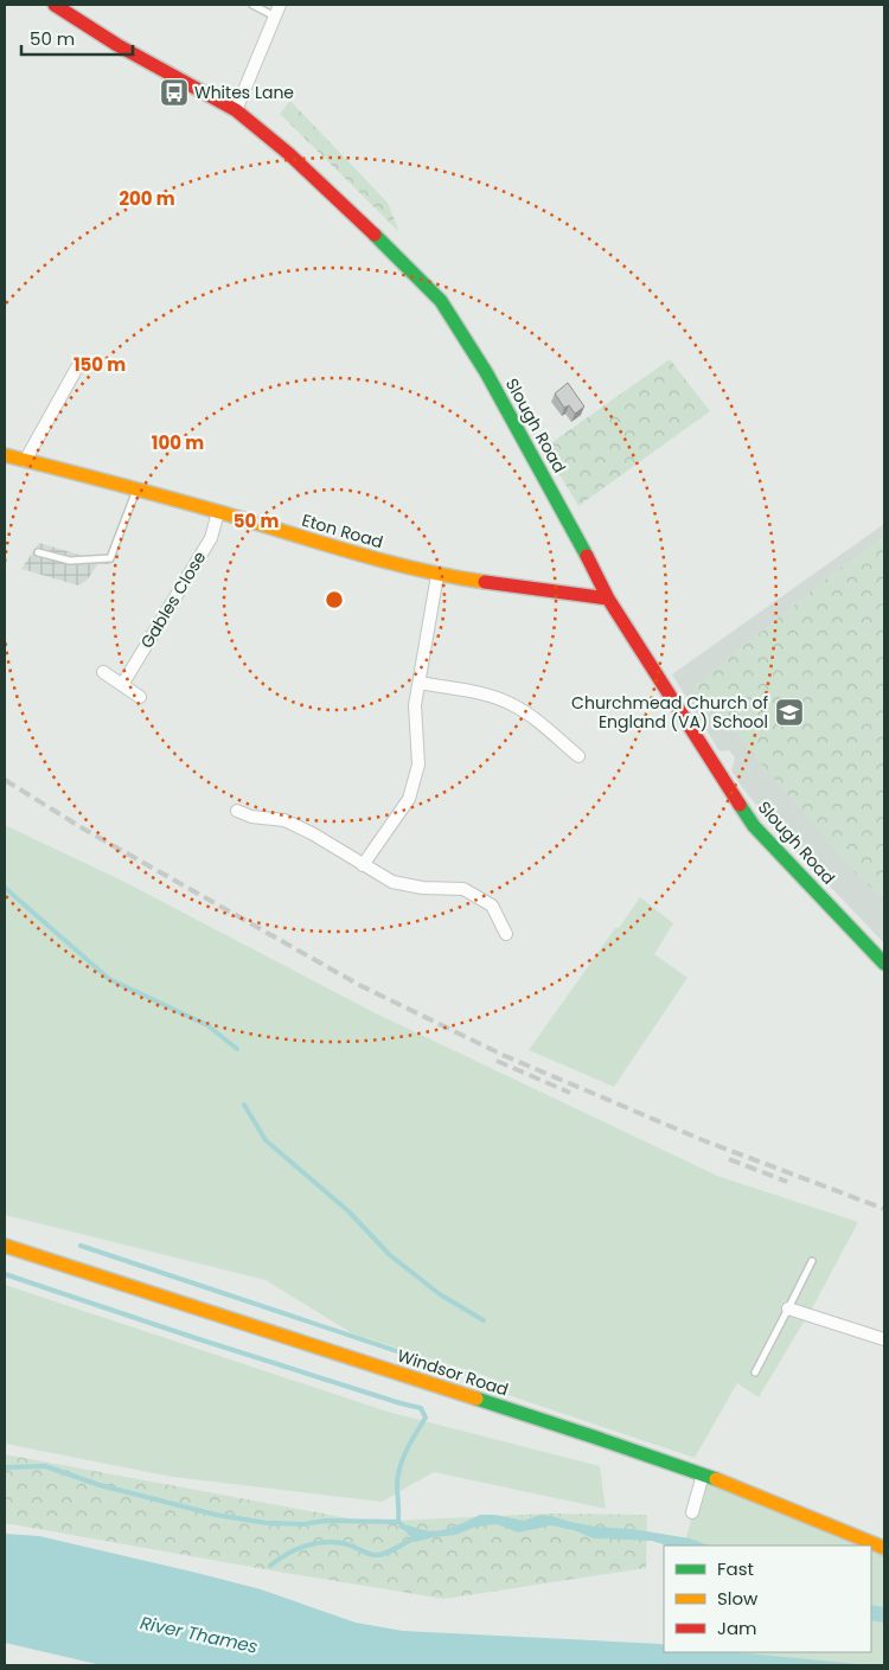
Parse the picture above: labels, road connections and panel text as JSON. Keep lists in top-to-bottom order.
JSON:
{
  "streets": {
    "main road": ["Slough Road", "Eton Road", "Windsor Road"],
    "street": ["Gables Close"]
  },
  "crossings": [
    ["Slough Road", "Eton Road"],
    ["Eton Road", "Gables Close"]
  ],
  "water": ["River Thames"],
  "places": {
    "bus stop": ["Whites Lane"],
    "school or university": ["Churchmead Church of England (VA) School"]
  },
  "legend": ["Fast", "Slow", "Jam"],
  "scale_bar": "50 m",
  "rings": [
    "200 m",
    "150 m",
    "100 m",
    "50 m"
  ]
}
